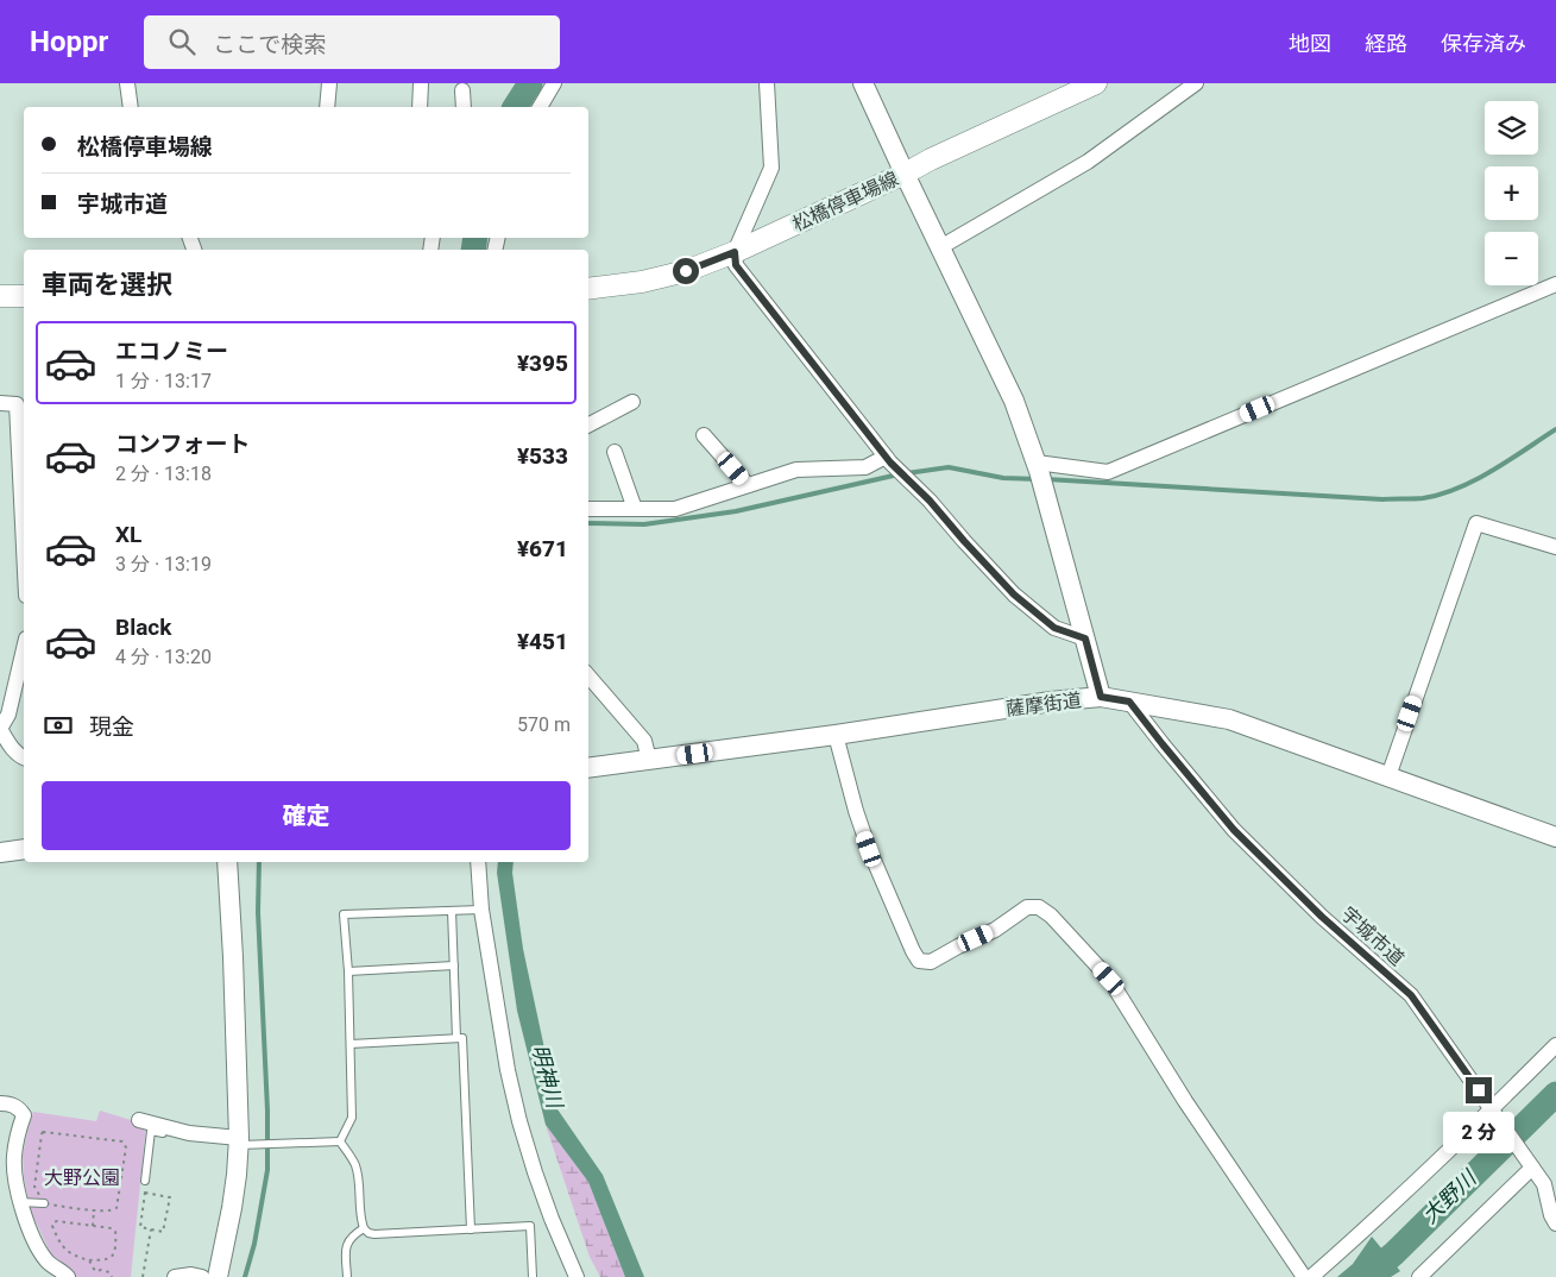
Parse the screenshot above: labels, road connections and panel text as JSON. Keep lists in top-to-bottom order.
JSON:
{
  "streets": {
    "main road": ["松橋停車場線"],
    "street": ["薩摩街道", "宇城市道"]
  },
  "crossings": [
    ["薩摩街道", "宇城市道"]
  ],
  "water": ["明神川", "大野川"],
  "parks": ["大野公園"],
  "page": {
    "header": "Hoppr",
    "search": "ここで検索",
    "nav": ["地図", "経路", "保存済み"],
    "map_buttons": ["+", "−"],
    "banner": ["松橋停車場線", "宇城市道"],
    "heading": "車両を選択",
    "list": [
      {
        "name": "エコノミー",
        "note": "1 分 · 13:17",
        "value": "¥395"
      },
      {
        "name": "コンフォート",
        "note": "2 分 · 13:18",
        "value": "¥533"
      },
      {
        "name": "XL",
        "note": "3 分 · 13:19",
        "value": "¥671"
      },
      {
        "name": "Black",
        "note": "4 分 · 13:20",
        "value": "¥451"
      }
    ],
    "pay": ["現金", "570 m"],
    "buttons": "確定",
    "bubble": "2 分"
  }
}
